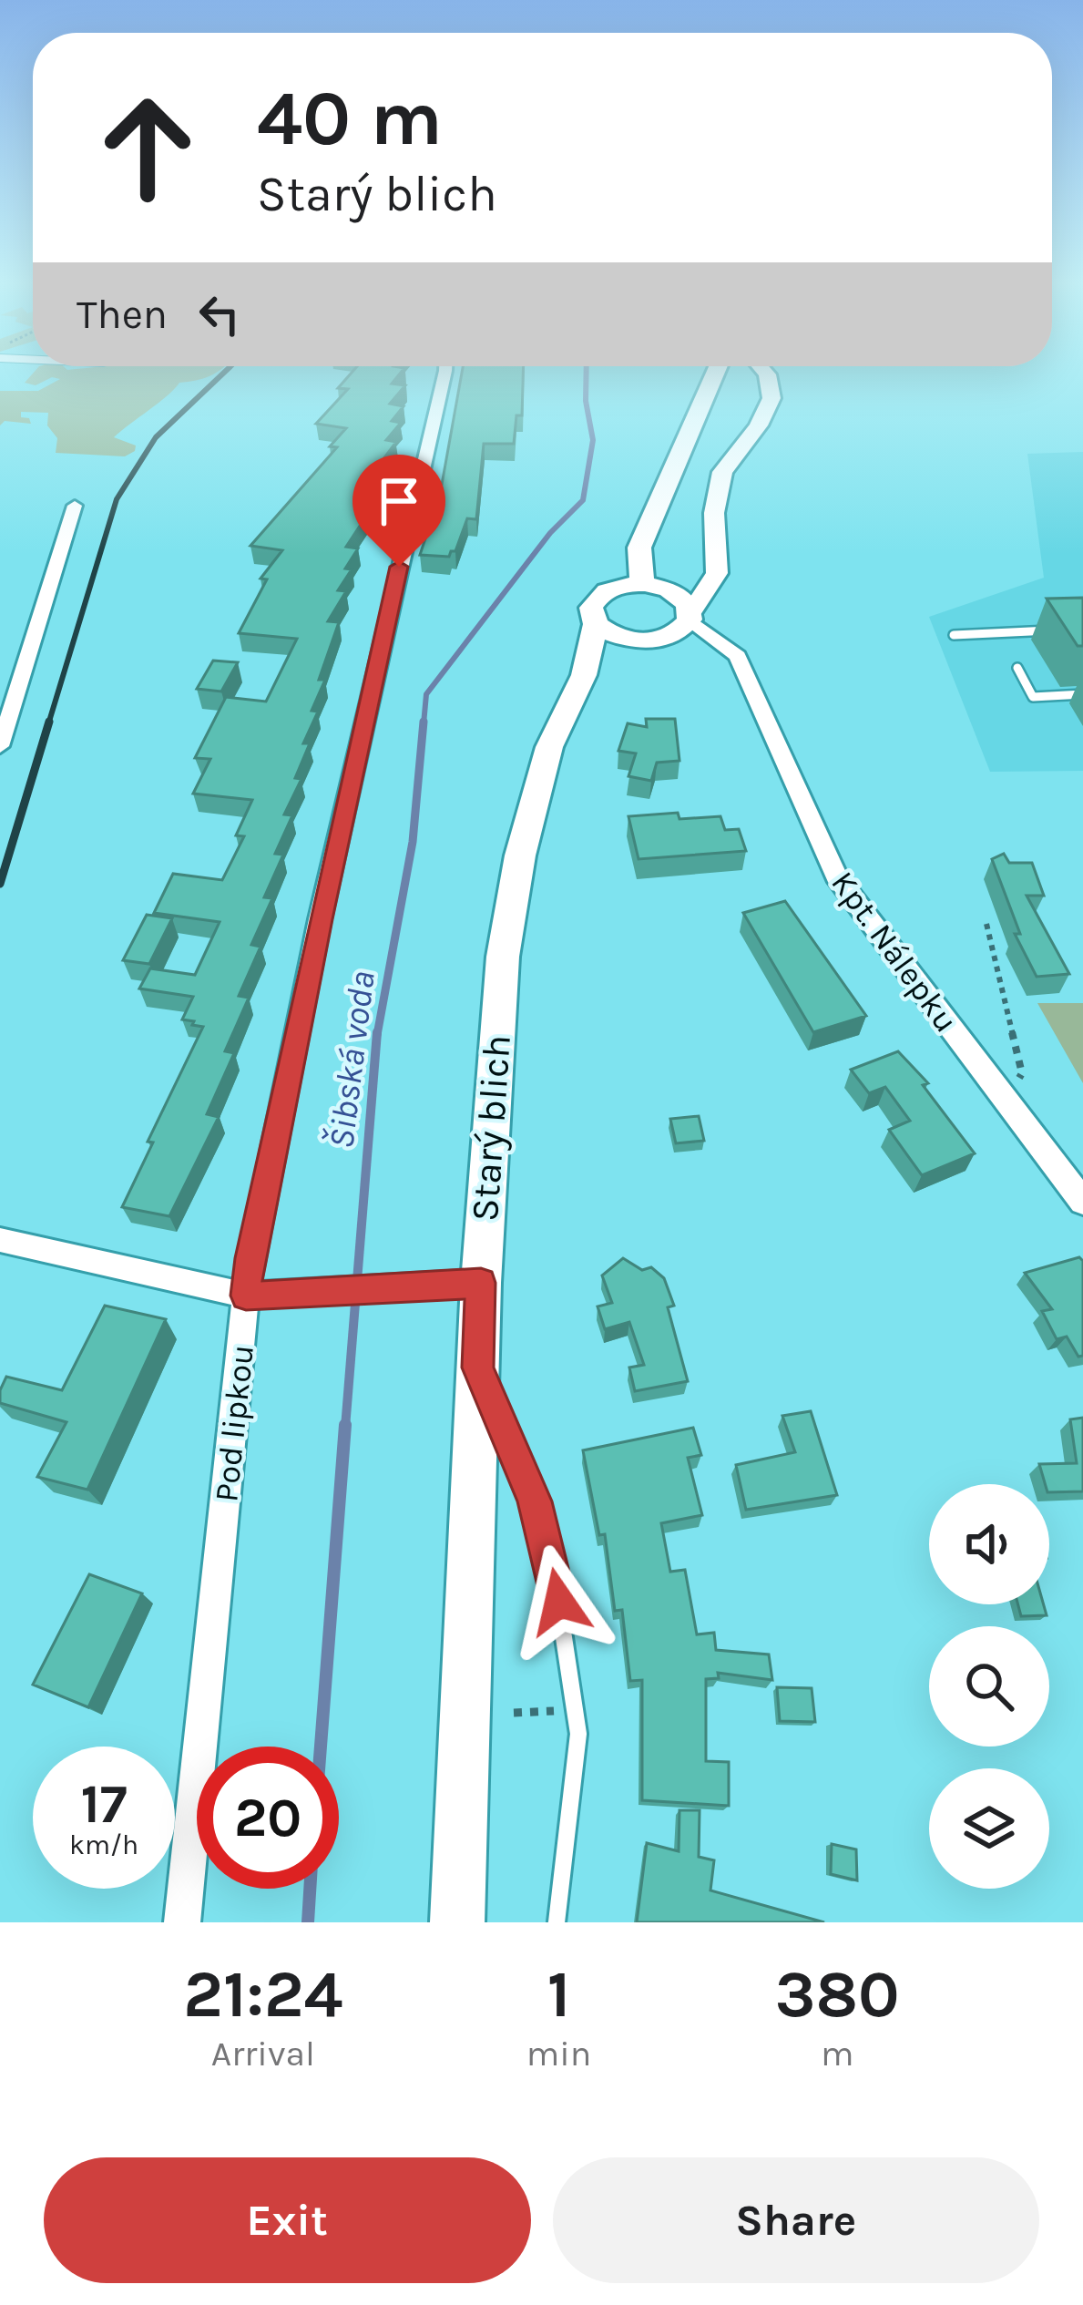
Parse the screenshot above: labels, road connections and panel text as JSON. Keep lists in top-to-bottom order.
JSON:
{
  "streets": {
    "main road": ["Starý blich"],
    "street": ["Kpt. Nálepku", "Pod lipkou"]
  },
  "water": ["Šibská voda"],
  "page": {
    "turn": ["40 m", "Starý blich"],
    "then": "Then",
    "speed": "17 km/h",
    "limit": "20",
    "eta": [
      "21:24",
      "Arrival",
      "1",
      "min",
      "380",
      "m"
    ],
    "buttons": ["Exit", "Share"]
  }
}
